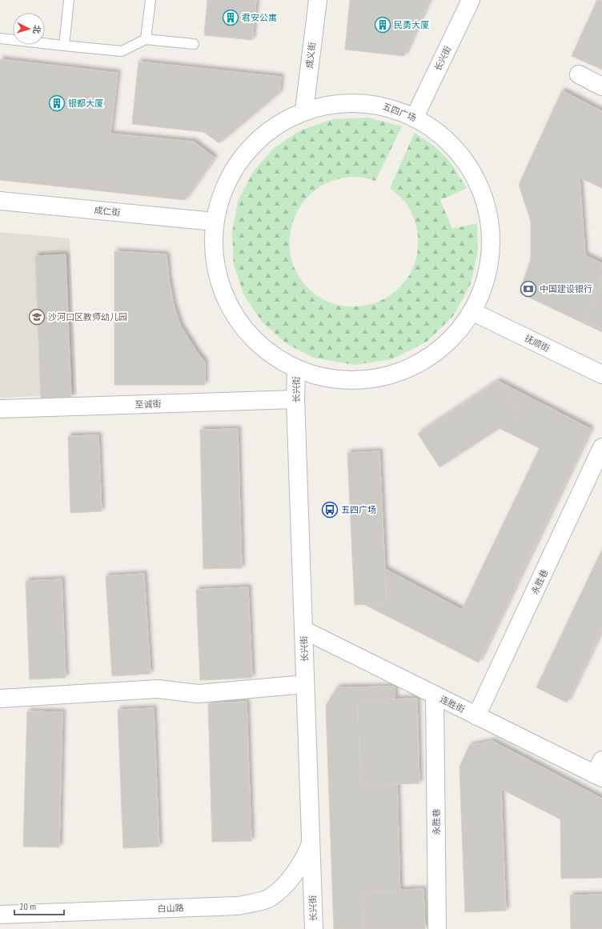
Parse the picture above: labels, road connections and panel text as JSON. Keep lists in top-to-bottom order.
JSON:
{
  "streets": {
    "street": [
      "成义街",
      "长兴街",
      "五四广场",
      "成仁街",
      "抚顺街",
      "至诚街",
      "永胜巷",
      "连胜街",
      "白山路"
    ]
  },
  "crossings": [
    ["成义街", "五四广场"],
    ["长兴街", "五四广场"],
    ["长兴街", "至诚街"],
    ["长兴街", "连胜街"],
    ["长兴街", "白山路"],
    ["五四广场", "成仁街"],
    ["五四广场", "抚顺街"],
    ["永胜巷", "连胜街"]
  ],
  "places": {
    "building": ["君安公寓", "民勇大厦", "银都大厦"],
    "bank": ["中国建设银行"],
    "school or university": ["沙河口区教师幼儿园"],
    "bus stop": ["五四广场"]
  },
  "scale_bar": "20 m",
  "north": "right"
}
